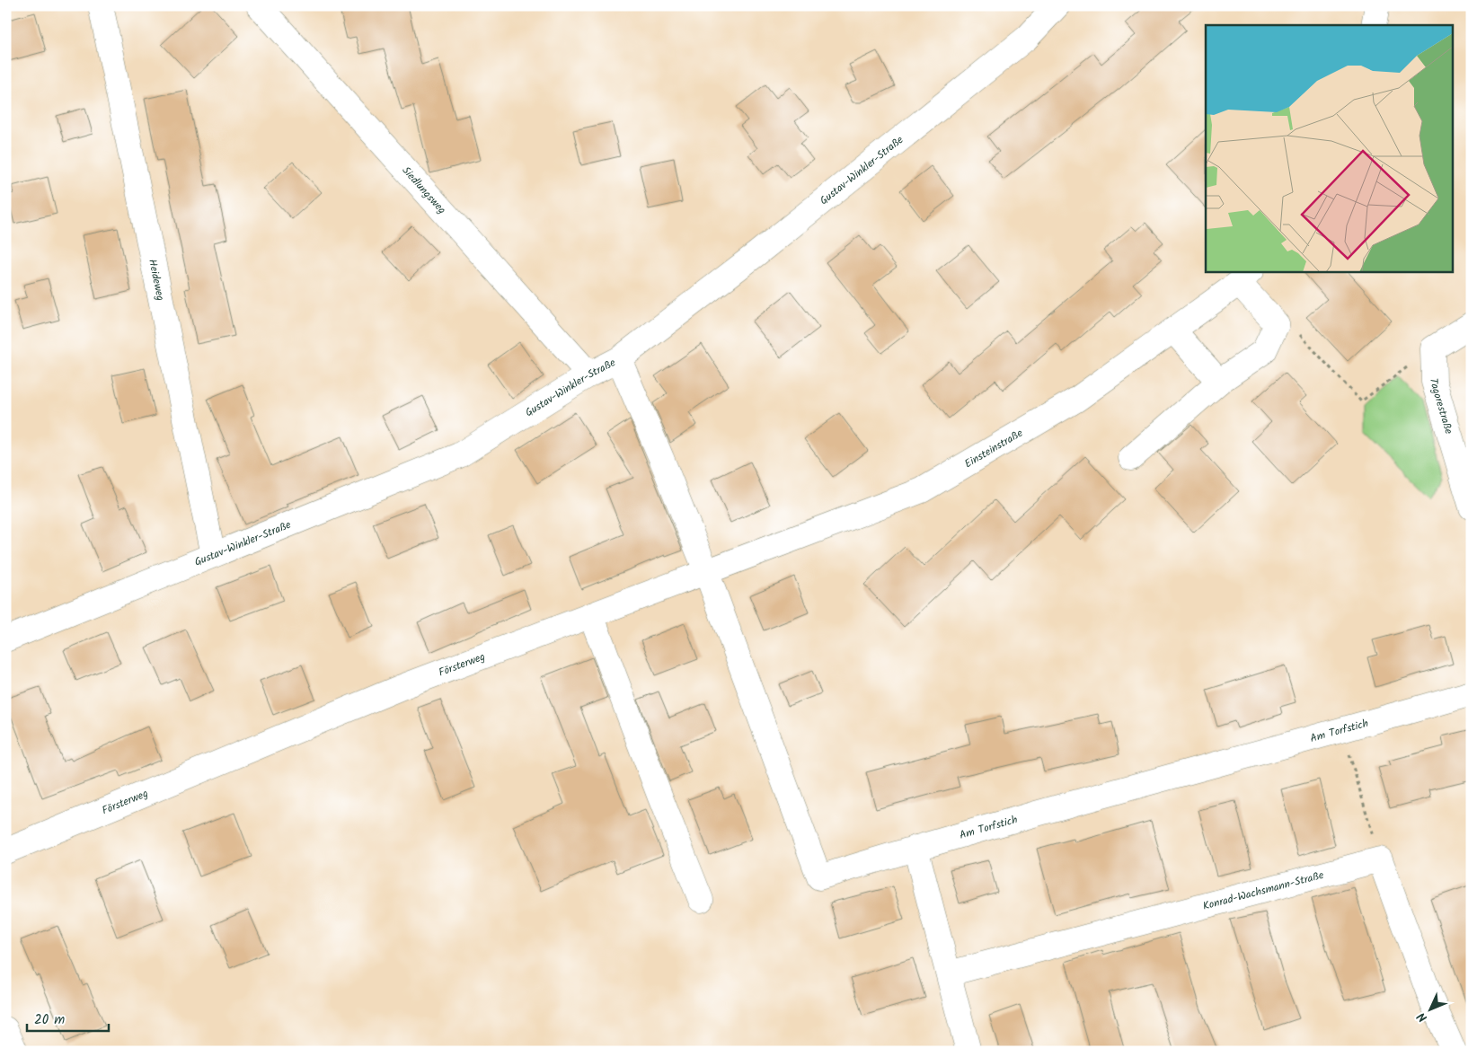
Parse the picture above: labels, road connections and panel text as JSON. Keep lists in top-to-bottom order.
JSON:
{
  "streets": {
    "street": [
      "Gustav-Winkler-Straße",
      "Siedlungsweg",
      "Heideweg",
      "Tagorestraße",
      "Einsteinstraße",
      "Försterweg",
      "Am Torfstich",
      "Konrad-Wachsmann-Straße"
    ]
  },
  "crossings": [
    ["Gustav-Winkler-Straße", "Siedlungsweg"],
    ["Gustav-Winkler-Straße", "Heideweg"],
    ["Einsteinstraße", "Försterweg"],
    ["Einsteinstraße", "Am Torfstich"],
    ["Försterweg", "Am Torfstich"]
  ],
  "scale_bar": "20 m",
  "north": "bottom left"
}
